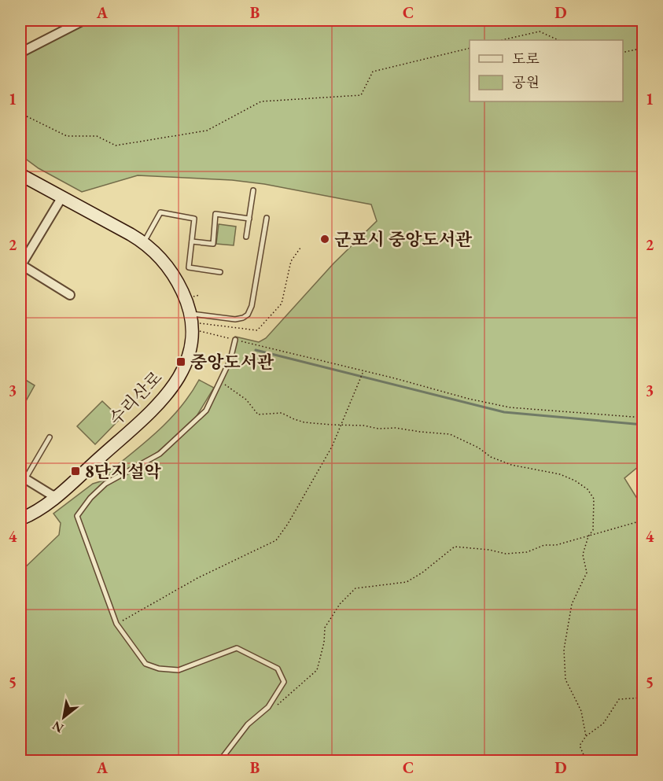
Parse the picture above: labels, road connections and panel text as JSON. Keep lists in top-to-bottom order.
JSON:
{
  "streets": {
    "street": ["수리산로"]
  },
  "places": {
    "other": ["군포시 중앙도서관"],
    "transit": ["중앙도서관", "8단지설악"]
  },
  "legend": ["도로", "공원"],
  "north": "bottom left",
  "grid": {
    "columns": [
      "A",
      "B",
      "C",
      "D"
    ],
    "rows": [
      "1",
      "2",
      "3",
      "4",
      "5"
    ]
  }
}
